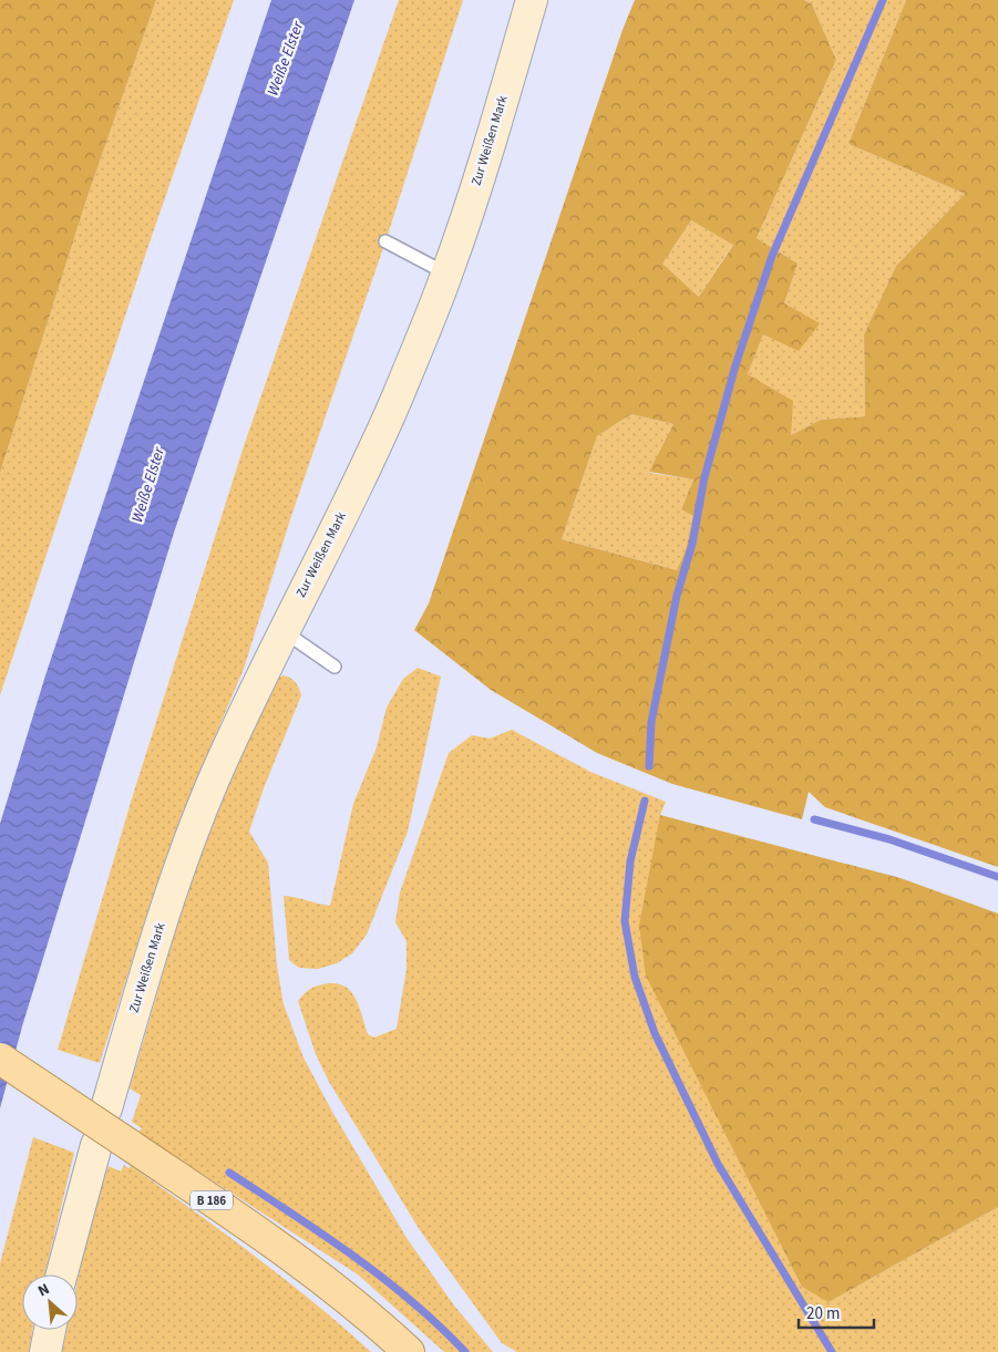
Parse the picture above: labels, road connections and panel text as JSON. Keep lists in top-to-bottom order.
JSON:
{
  "streets": {
    "main road": ["Zur Weißen Mark", "B 186"]
  },
  "water": ["Weiße Elster"],
  "scale_bar": "20 m",
  "north": "top left"
}
